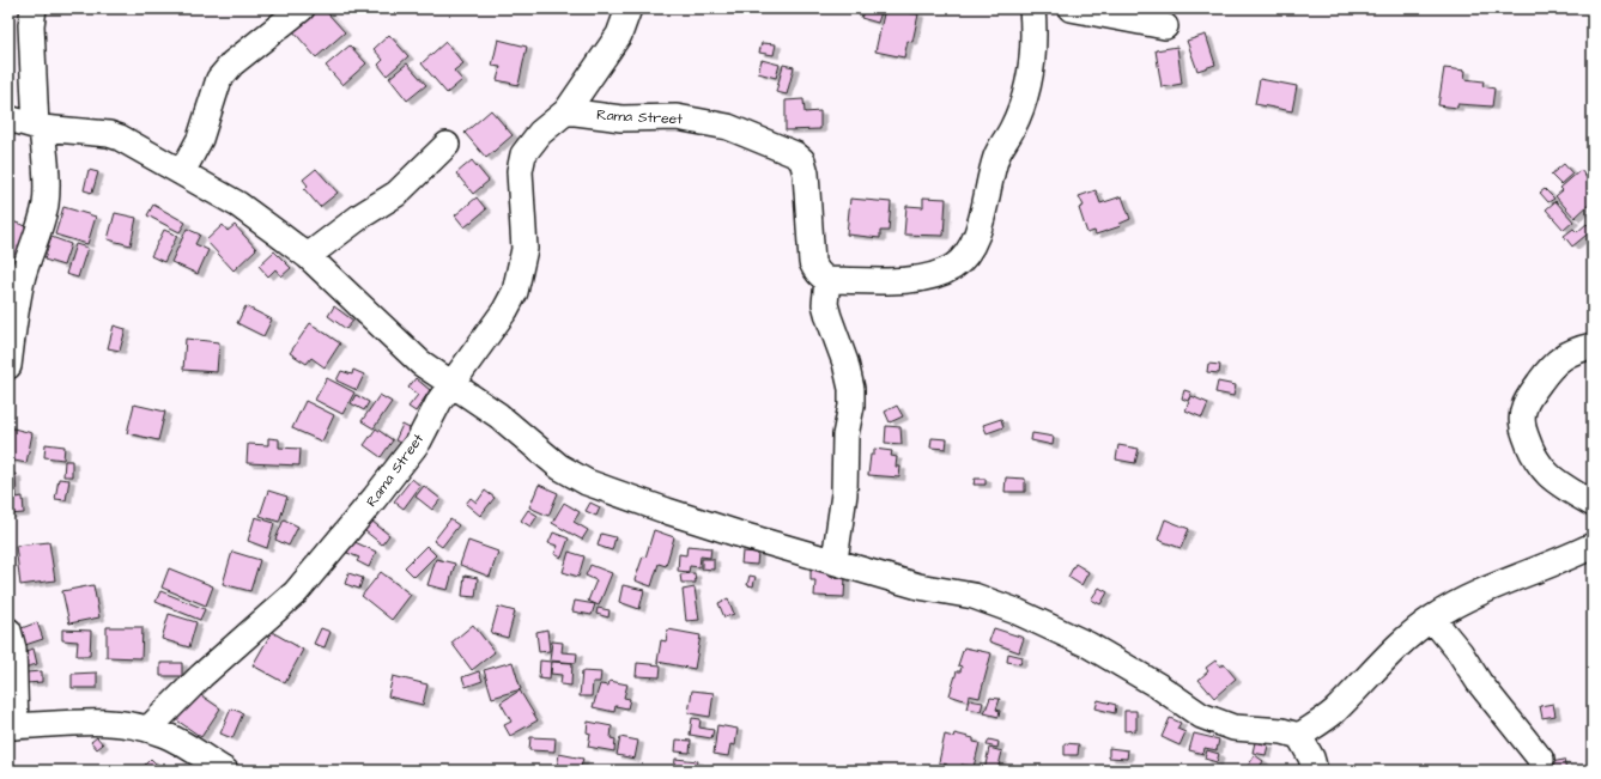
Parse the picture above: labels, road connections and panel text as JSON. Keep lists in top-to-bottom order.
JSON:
{
  "streets": {
    "street": ["Rama Street"]
  }
}
